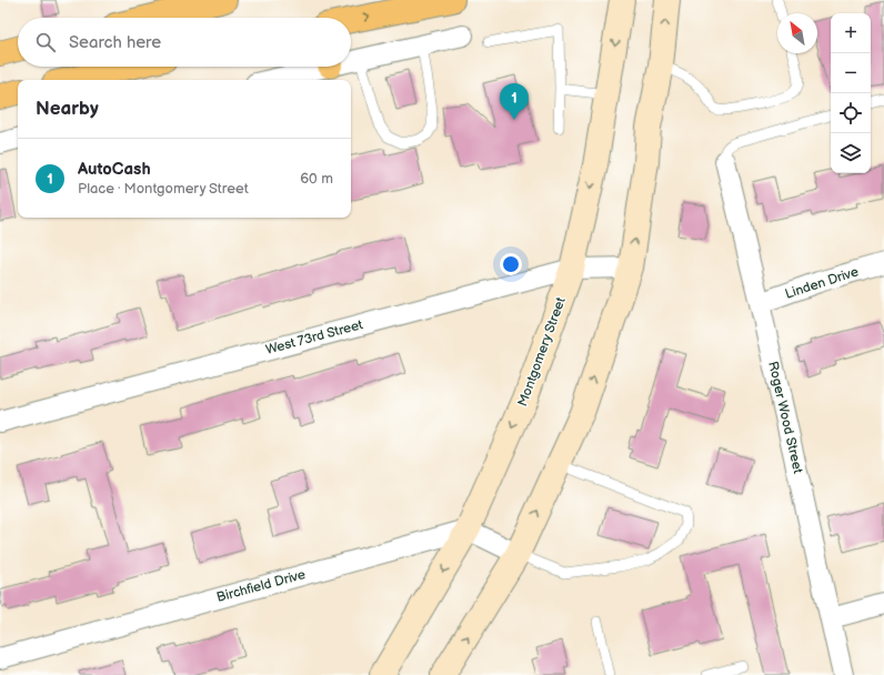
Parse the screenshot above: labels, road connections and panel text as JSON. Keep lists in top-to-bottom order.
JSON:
{
  "streets": {
    "street": [
      "Linden Drive",
      "West 73rd Street",
      "Montgomery Street",
      "Roger Wood Street",
      "Birchfield Drive"
    ]
  },
  "crossings": [
    ["Linden Drive", "Roger Wood Street"],
    ["West 73rd Street", "Montgomery Street"],
    ["Montgomery Street", "Birchfield Drive"]
  ],
  "north": "top left",
  "page": {
    "map_buttons": ["+", "−"],
    "search": "Search here",
    "heading": "Nearby",
    "pins": "1",
    "list": [
      {
        "mark": "1",
        "name": "AutoCash",
        "note": "Place · Montgomery Street",
        "value": "60 m"
      }
    ]
  }
}
